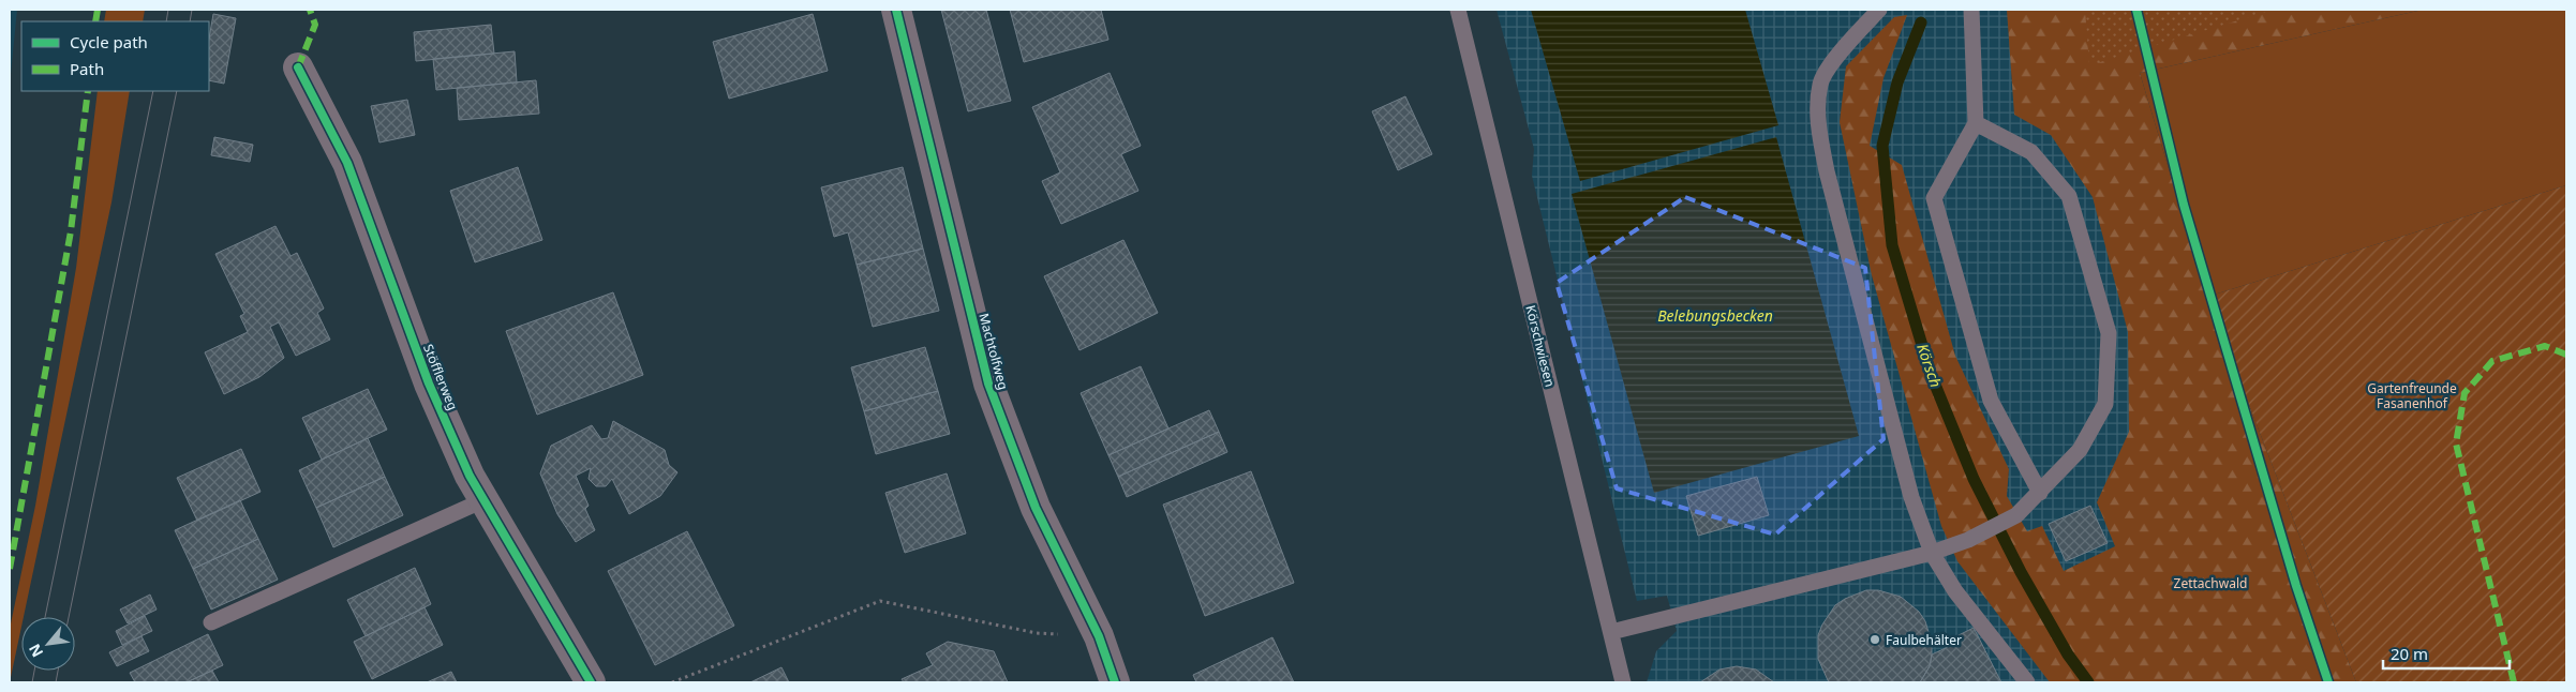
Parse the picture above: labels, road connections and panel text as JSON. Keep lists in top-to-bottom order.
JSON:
{
  "streets": {
    "street": ["Machtolfweg", "Stöfflerweg"],
    "lane": ["Körschwiesen"]
  },
  "water": ["Belebungsbecken", "Körsch"],
  "parks": ["Gartenfreunde Fasanenhof", "Zettachwald"],
  "places": ["Faulbehälter"],
  "legend": ["Cycle path", "Path"],
  "scale_bar": "20 m",
  "north": "bottom left"
}
